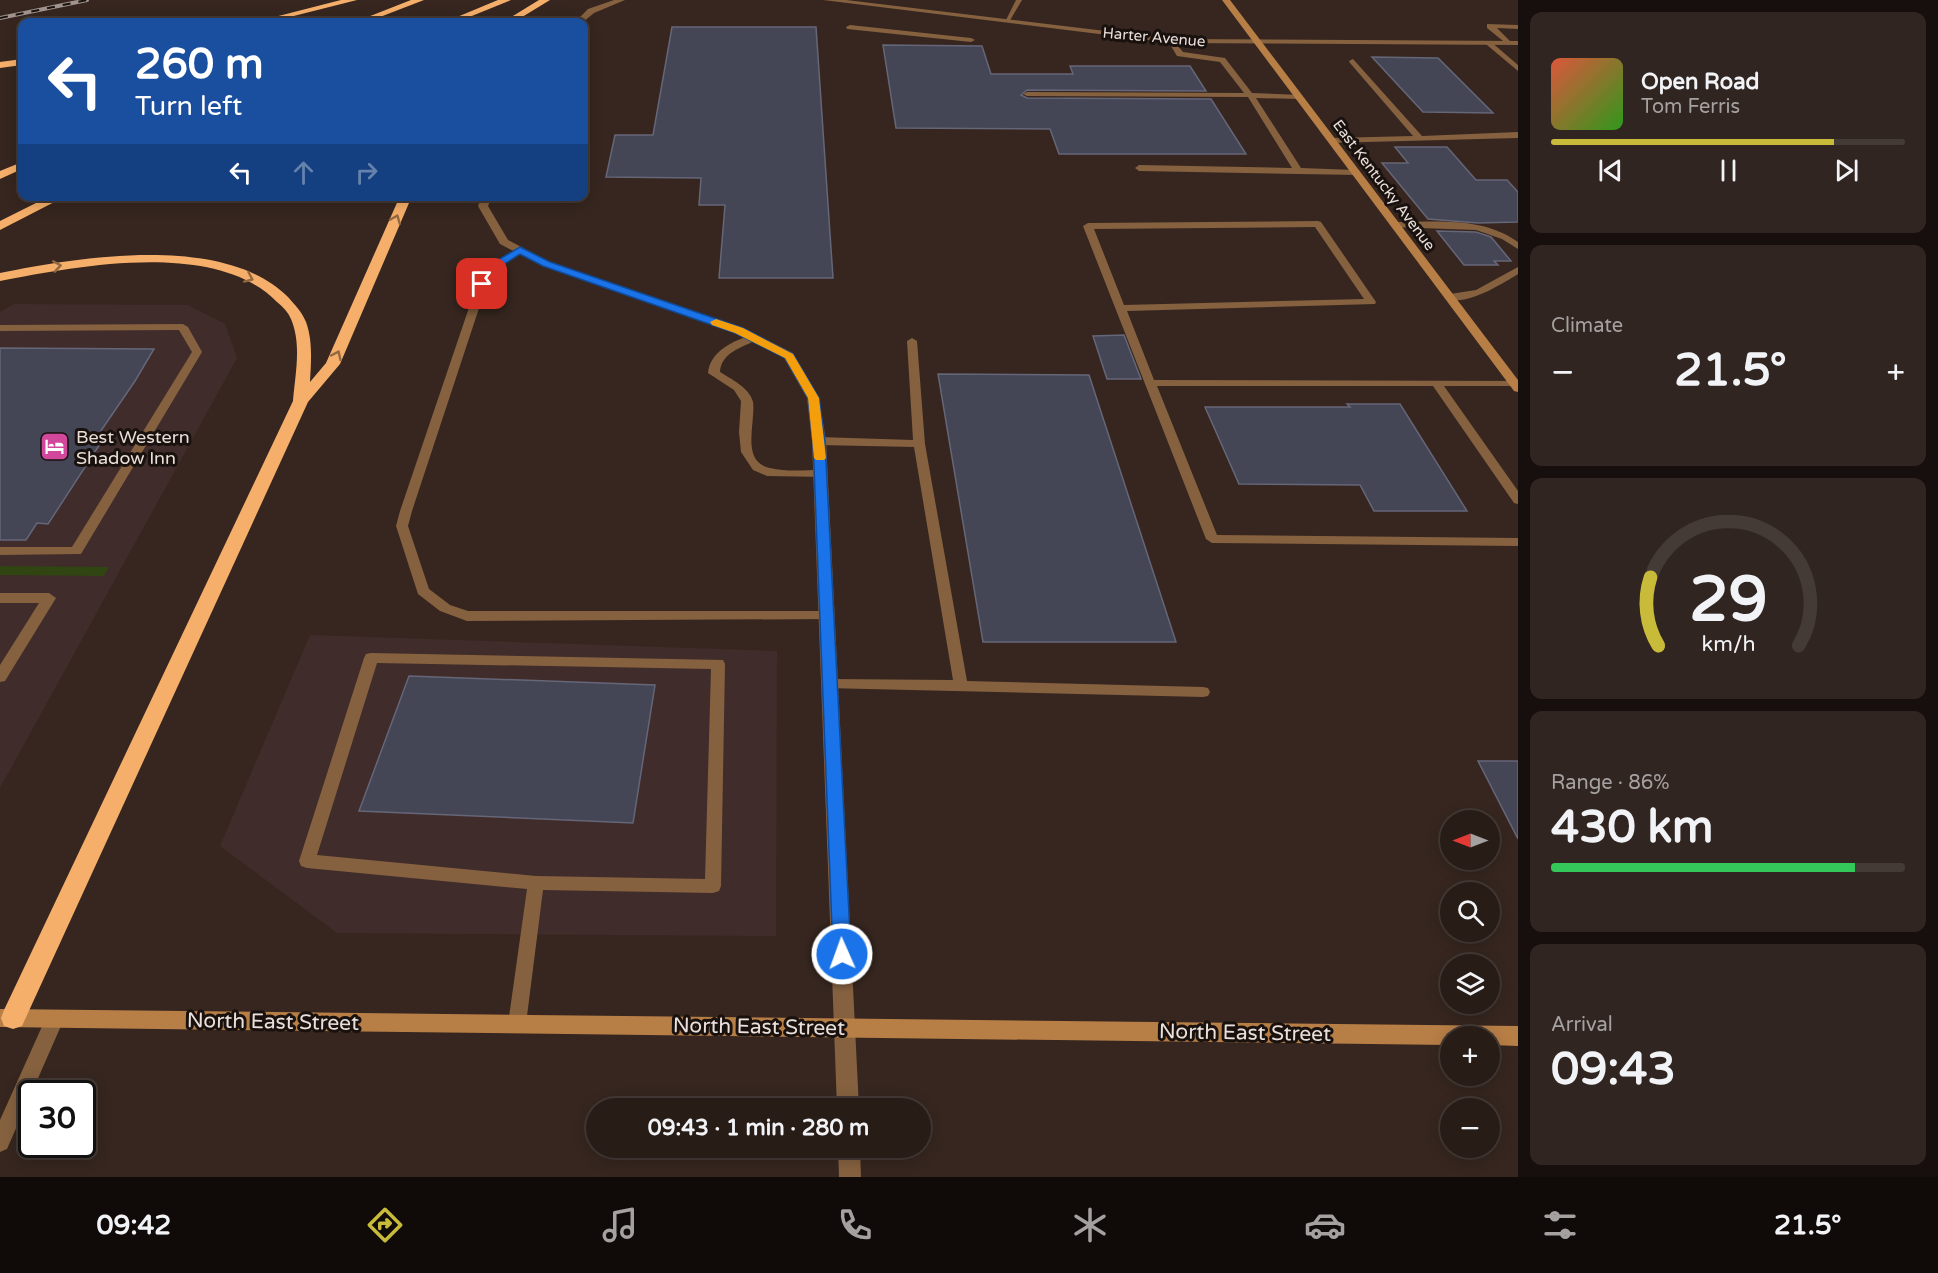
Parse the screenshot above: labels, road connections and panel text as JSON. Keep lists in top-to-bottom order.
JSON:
{
  "streets": {
    "street": ["Harter Avenue", "East Kentucky Avenue", "North East Street"]
  },
  "crossings": [
    ["Harter Avenue", "East Kentucky Avenue"]
  ],
  "places": {
    "hotel": ["Best Western Shadow Inn"]
  },
  "north": "left",
  "page": {
    "turn": ["260 m", "Turn left"],
    "song": ["Open Road", "Tom Ferris"],
    "tile": [
      "Climate",
      ["Range · 86%", "430 km"],
      ["Arrival", "09:43"]
    ],
    "heat": ["−", "21.5°", "+"],
    "map_buttons": ["+", "−"],
    "limit": "30",
    "trip": "09:43 · 1 min · 280 m",
    "tabs": ["09:42", "21.5°"],
    "gauge": ["29", "km/h"]
  }
}
